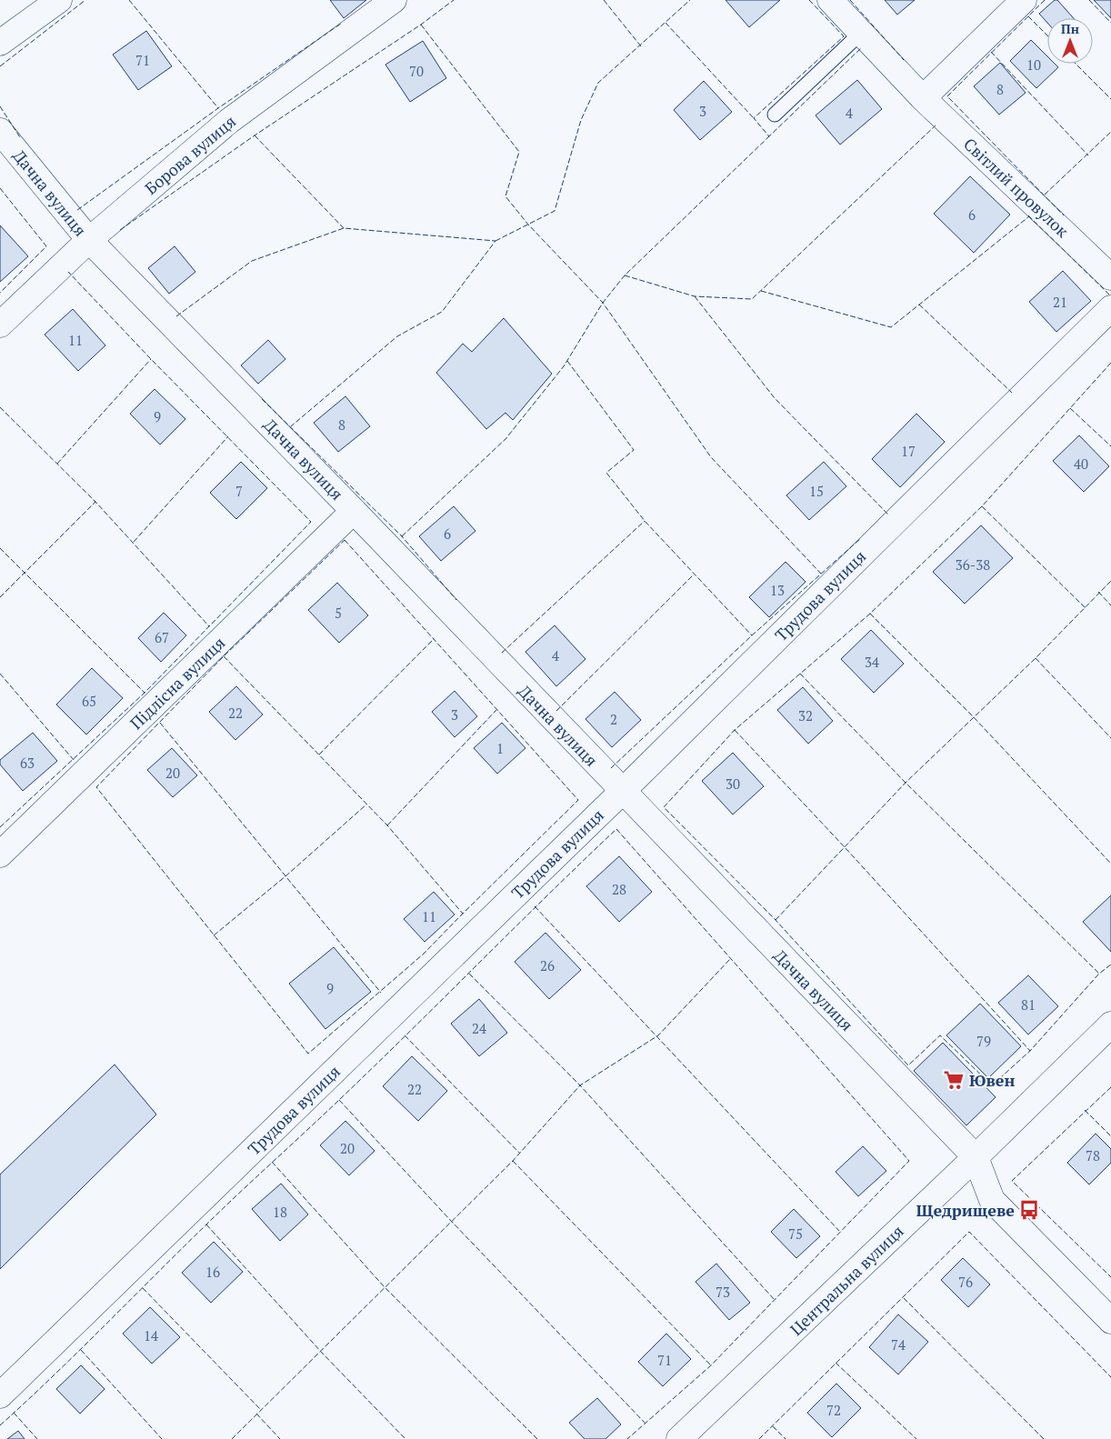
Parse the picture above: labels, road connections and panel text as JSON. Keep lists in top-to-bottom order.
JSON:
{
  "streets": {
    "street": [
      "Борова вулиця",
      "Світлий провулок",
      "Дачна вулиця",
      "Трудова вулиця",
      "Підлісна вулиця",
      "Центральна вулиця"
    ]
  },
  "crossings": [
    ["Борова вулиця", "Дачна вулиця"],
    ["Дачна вулиця", "Трудова вулиця"],
    ["Дачна вулиця", "Підлісна вулиця"],
    ["Дачна вулиця", "Центральна вулиця"]
  ],
  "places": {
    "supermarket": ["Ювен"],
    "bus stop": ["Щедрищеве"]
  },
  "house_numbers": [
    "71",
    "10",
    "70",
    "8",
    "3",
    "4",
    "6",
    "21",
    "11",
    "9",
    "8",
    "17",
    "40",
    "7",
    "15",
    "6",
    "36-38",
    "13",
    "5",
    "67",
    "4",
    "34",
    "65",
    "22",
    "3",
    "32",
    "2",
    "1",
    "63",
    "20",
    "30",
    "28",
    "11",
    "26",
    "9",
    "81",
    "24",
    "79",
    "22",
    "20",
    "78",
    "18",
    "75",
    "16",
    "76",
    "73",
    "14",
    "74",
    "71",
    "72"
  ],
  "north": "top"
}
